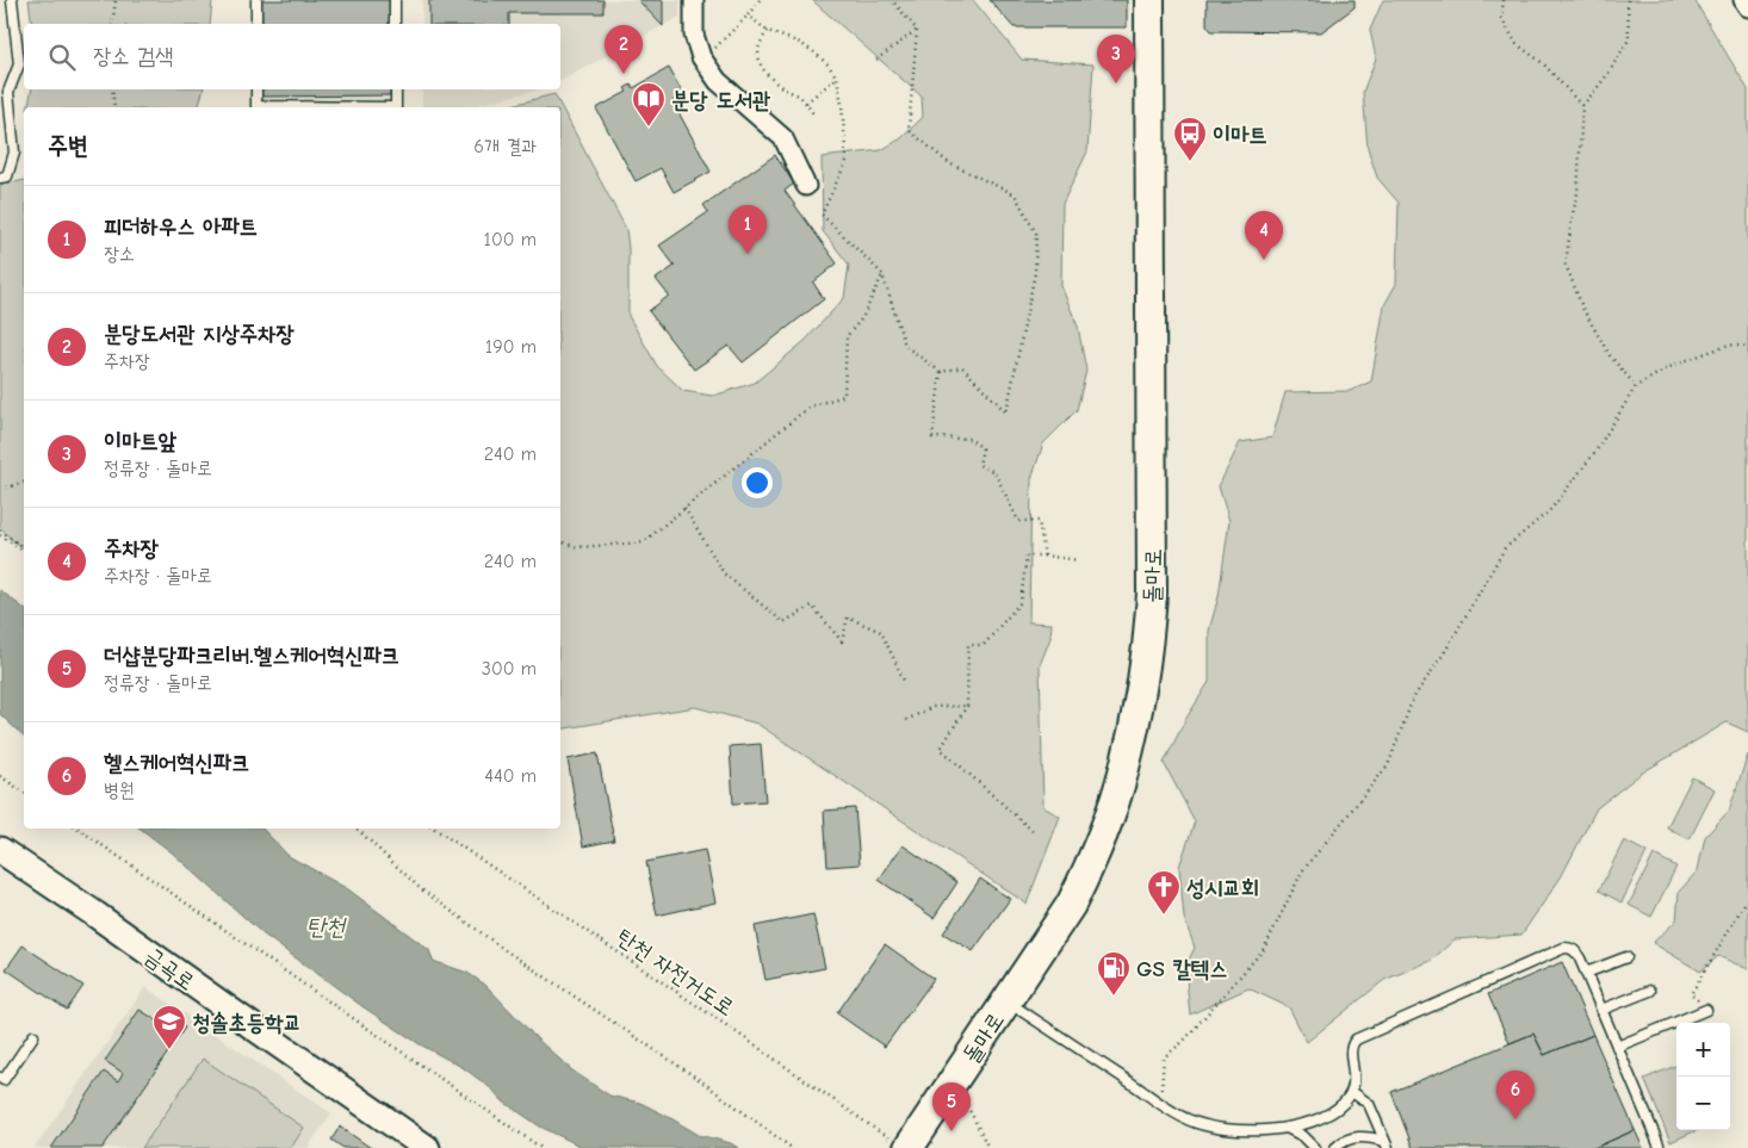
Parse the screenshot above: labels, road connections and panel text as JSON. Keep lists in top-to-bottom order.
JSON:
{
  "streets": {
    "main road": ["돌마로", "금곡로"],
    "path": ["탄천 자전거도로"]
  },
  "crossings": [
    ["돌마로", "탄천 자전거도로"]
  ],
  "water": ["탄천"],
  "places": {
    "library": ["분당 도서관"],
    "bus stop": ["이마트"],
    "church": ["성시교회"],
    "fuel station": ["GS 칼텍스"],
    "school or university": ["청솔초등학교"]
  },
  "page": {
    "search": "장소 검색",
    "pins": [
      "2",
      "3",
      "1",
      "4",
      "6",
      "5"
    ],
    "heading": ["주변", "6개 결과"],
    "list": [
      {
        "mark": "1",
        "name": "피더하우스 아파트",
        "note": "장소",
        "value": "100 m"
      },
      {
        "mark": "2",
        "name": "분당도서관 지상주차장",
        "note": "주차장",
        "value": "190 m"
      },
      {
        "mark": "3",
        "name": "이마트앞",
        "note": "정류장 · 돌마로",
        "value": "240 m"
      },
      {
        "mark": "4",
        "name": "주차장",
        "note": "주차장 · 돌마로",
        "value": "240 m"
      },
      {
        "mark": "5",
        "name": "더샵분당파크리버.헬스케어혁신파크",
        "note": "정류장 · 돌마로",
        "value": "300 m"
      },
      {
        "mark": "6",
        "name": "헬스케어혁신파크",
        "note": "병원",
        "value": "440 m"
      }
    ],
    "map_buttons": ["+", "−"]
  }
}
